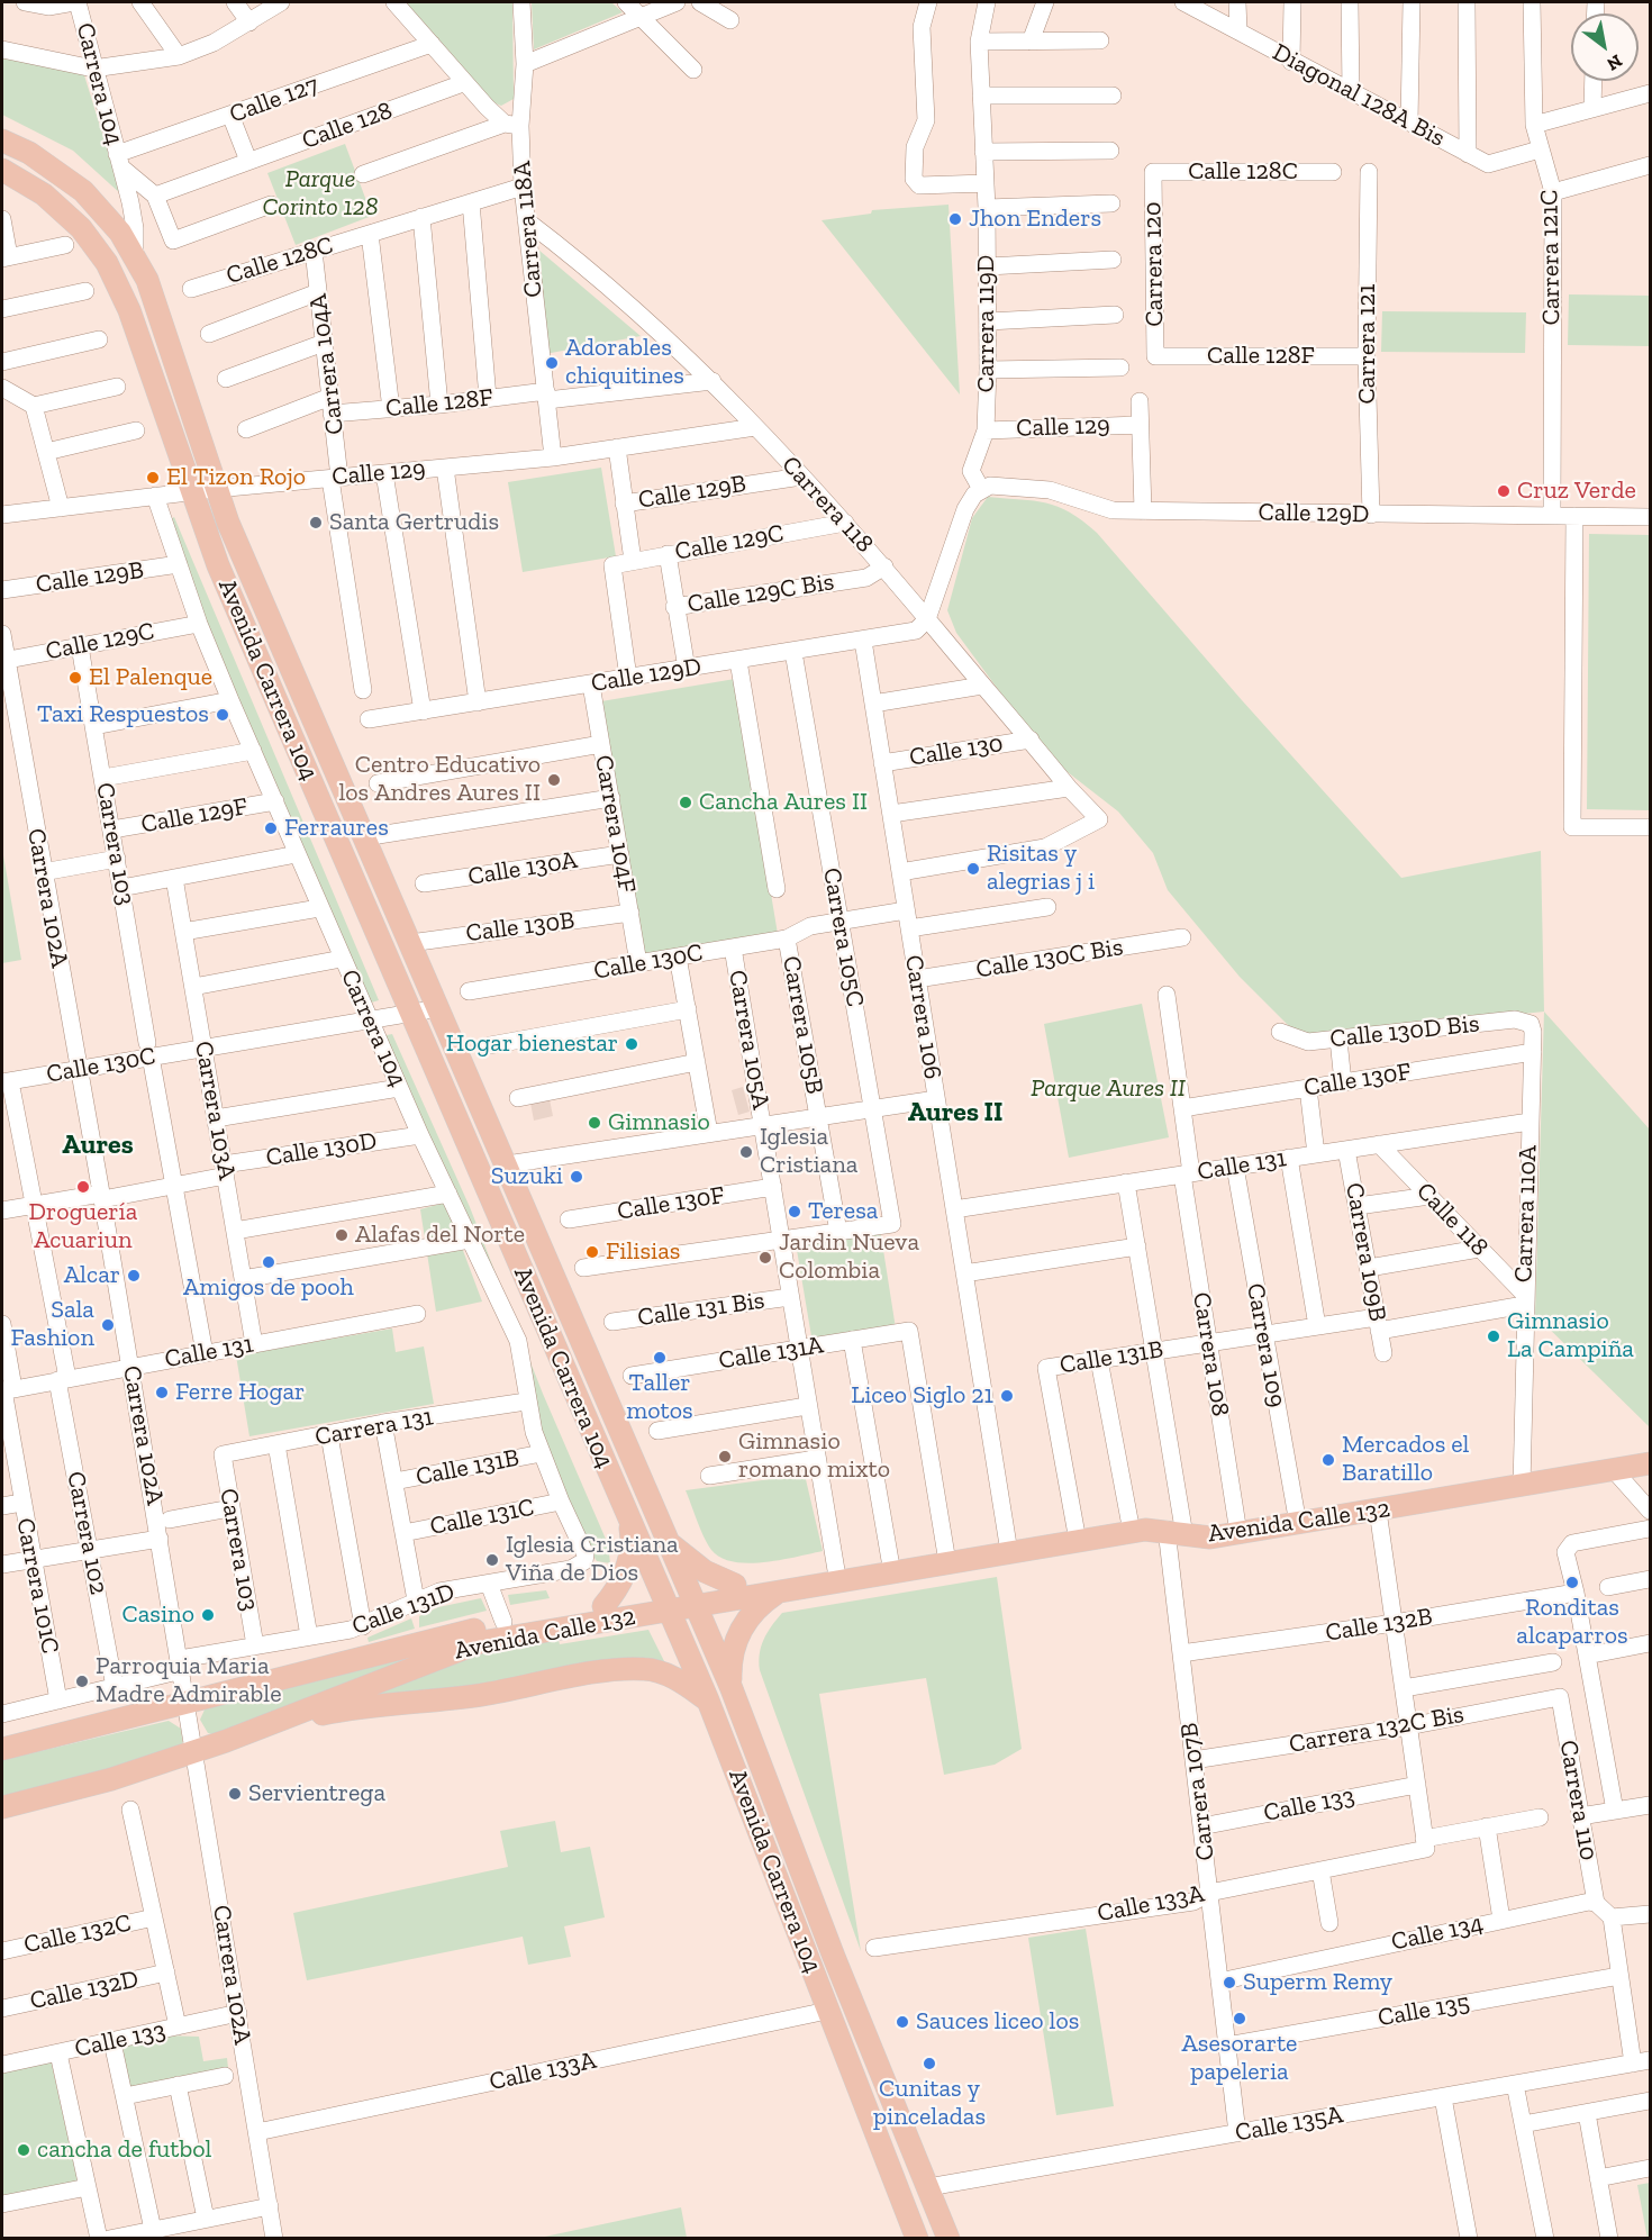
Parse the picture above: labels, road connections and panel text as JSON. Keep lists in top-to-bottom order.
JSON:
{
  "streets": {
    "main road": ["Avenida Carrera 104", "Avenida Calle 132"],
    "street": [
      "Carrera 104",
      "Diagonal 128A Bis",
      "Calle 127",
      "Calle 128",
      "Calle 128C",
      "Carrera 118A",
      "Carrera 121C",
      "Carrera 120",
      "Carrera 119D",
      "Carrera 121",
      "Calle 128F",
      "Carrera 104A",
      "Calle 129",
      "Calle 129B",
      "Carrera 118",
      "Calle 129D",
      "Calle 129C",
      "Calle 129C Bis",
      "Calle 130",
      "Calle 129F",
      "Carrera 104F",
      "Carrera 103",
      "Calle 130A",
      "Carrera 102A",
      "Calle 130B",
      "Carrera 105C",
      "Calle 130C Bis",
      "Calle 130C",
      "Carrera 106",
      "Carrera 105B",
      "Calle 130D Bis",
      "Carrera 105A",
      "Calle 130F",
      "Carrera 103A",
      "Calle 130D",
      "Calle 131",
      "Carrera 110A",
      "Calle 118",
      "Carrera 109B",
      "Calle 131 Bis",
      "Carrera 109",
      "Calle 131A",
      "Carrera 108",
      "Calle 131B",
      "Carrera 131",
      "Calle 131C",
      "Carrera 102",
      "Carrera 101C",
      "Calle 131D",
      "Calle 132B",
      "Carrera 132C Bis",
      "Carrera 107B",
      "Carrera 110",
      "Calle 133",
      "Calle 133A",
      "Calle 134",
      "Calle 132C",
      "Calle 132D",
      "Calle 135",
      "Calle 135A"
    ]
  },
  "crossings": [
    ["Carrera 104", "Calle 127"],
    ["Carrera 104", "Calle 128"],
    ["Carrera 104", "Calle 129"],
    ["Carrera 104", "Calle 129B"],
    ["Carrera 104", "Calle 129C"],
    ["Carrera 104", "Avenida Carrera 104"],
    ["Carrera 104", "Calle 129F"],
    ["Carrera 104", "Calle 130C"],
    ["Carrera 104", "Calle 130D"],
    ["Carrera 104", "Calle 131B"],
    ["Carrera 104", "Carrera 131"],
    ["Carrera 104", "Calle 131C"],
    ["Carrera 104", "Calle 131D"],
    ["Diagonal 128A Bis", "Carrera 121C"],
    ["Calle 128C", "Carrera 118A"],
    ["Calle 128C", "Carrera 120"],
    ["Calle 128C", "Carrera 104A"],
    ["Carrera 118A", "Calle 128F"],
    ["Carrera 118A", "Calle 129"],
    ["Carrera 118A", "Carrera 118"],
    ["Carrera 121C", "Calle 129D"],
    ["Carrera 120", "Calle 128F"],
    ["Carrera 119D", "Calle 129"],
    ["Carrera 119D", "Calle 129D"],
    ["Carrera 121", "Calle 128F"],
    ["Carrera 121", "Calle 129D"],
    ["Calle 128F", "Carrera 104A"],
    ["Calle 128F", "Carrera 118"],
    ["Carrera 104A", "Calle 129"],
    ["Calle 129", "Carrera 118"],
    ["Calle 129", "Avenida Carrera 104"],
    ["Calle 129B", "Carrera 118"],
    ["Carrera 118", "Calle 129D"],
    ["Carrera 118", "Calle 129C"],
    ["Carrera 118", "Calle 129C Bis"],
    ["Carrera 118", "Calle 130"],
    ["Carrera 118", "Carrera 106"],
    ["Calle 129D", "Calle 129C"],
    ["Calle 129D", "Carrera 104F"],
    ["Calle 129D", "Carrera 105C"],
    ["Calle 129D", "Carrera 106"],
    ["Calle 129C", "Carrera 103"],
    ["Calle 129C", "Carrera 102A"],
    ["Avenida Carrera 104", "Calle 130B"],
    ["Avenida Carrera 104", "Calle 130C"],
    ["Avenida Carrera 104", "Avenida Calle 132"],
    ["Avenida Carrera 104", "Calle 133A"],
    ["Avenida Carrera 104", "Calle 135A"],
    ["Calle 130", "Carrera 106"],
    ["Calle 129F", "Carrera 103"],
    ["Carrera 104F", "Calle 130A"],
    ["Carrera 104F", "Calle 130B"],
    ["Carrera 104F", "Calle 130C"],
    ["Carrera 103", "Calle 130C"],
    ["Carrera 103", "Calle 130D"],
    ["Carrera 103", "Calle 131"],
    ["Carrera 103", "Carrera 131"],
    ["Carrera 103", "Calle 131D"],
    ["Carrera 102A", "Calle 130C"],
    ["Carrera 102A", "Calle 130D"],
    ["Carrera 102A", "Calle 131"],
    ["Carrera 102A", "Avenida Calle 132"],
    ["Carrera 102A", "Calle 131D"],
    ["Carrera 102A", "Calle 133"],
    ["Carrera 102A", "Calle 133A"],
    ["Carrera 105C", "Calle 130C"],
    ["Carrera 105C", "Carrera 105B"],
    ["Calle 130C Bis", "Carrera 106"],
    ["Calle 130C", "Carrera 106"],
    ["Calle 130C", "Carrera 105B"],
    ["Calle 130C", "Carrera 105A"],
    ["Calle 130C", "Carrera 103A"],
    ["Calle 130C", "Carrera 102"],
    ["Carrera 106", "Calle 131"],
    ["Carrera 106", "Avenida Calle 132"],
    ["Calle 130D Bis", "Carrera 110A"],
    ["Carrera 105A", "Calle 130F"],
    ["Carrera 105A", "Calle 131 Bis"],
    ["Carrera 105A", "Calle 131A"],
    ["Carrera 105A", "Avenida Calle 132"],
    ["Calle 130F", "Carrera 110A"],
    ["Calle 130F", "Carrera 108"],
    ["Carrera 103A", "Calle 130D"],
    ["Carrera 103A", "Calle 131"],
    ["Calle 130D", "Carrera 102"],
    ["Calle 131", "Carrera 110A"],
    ["Calle 131", "Calle 118"],
    ["Calle 131", "Carrera 109B"],
    ["Calle 131", "Carrera 109"],
    ["Calle 131", "Carrera 108"],
    ["Calle 131", "Carrera 102"],
    ["Calle 131", "Carrera 101C"],
    ["Calle 131", "Carrera 107B"],
    ["Carrera 110A", "Calle 118"],
    ["Carrera 110A", "Calle 131B"],
    ["Carrera 110A", "Avenida Calle 132"],
    ["Calle 118", "Calle 131B"],
    ["Carrera 109B", "Calle 131B"],
    ["Carrera 109", "Calle 131B"],
    ["Carrera 109", "Avenida Calle 132"],
    ["Calle 131A", "Avenida Calle 132"],
    ["Carrera 108", "Calle 131B"],
    ["Carrera 108", "Avenida Calle 132"],
    ["Calle 131B", "Avenida Calle 132"],
    ["Calle 131B", "Carrera 107B"],
    ["Avenida Calle 132", "Carrera 107B"],
    ["Carrera 102", "Calle 131D"],
    ["Carrera 101C", "Calle 131D"],
    ["Calle 132B", "Carrera 107B"],
    ["Carrera 132C Bis", "Carrera 107B"],
    ["Carrera 132C Bis", "Carrera 110"],
    ["Carrera 107B", "Calle 133"],
    ["Carrera 107B", "Calle 133A"],
    ["Carrera 107B", "Calle 134"],
    ["Carrera 107B", "Calle 135"],
    ["Carrera 107B", "Calle 135A"],
    ["Carrera 110", "Calle 134"]
  ],
  "districts": ["Aures II", "Aures"],
  "parks": ["Parque Corinto 128", "Parque Aures II"],
  "places": [
    "Jhon Enders",
    "Adorables chiquitines",
    "El Tizon Rojo",
    "Cruz Verde",
    "Santa Gertrudis",
    "El Palenque",
    "Taxi Respuestos",
    "Centro Educativo los Andres Aures II",
    "Cancha Aures II",
    "Ferraures",
    "Risitas y alegrias j i",
    "Hogar bienestar",
    "Gimnasio",
    "Iglesia Cristiana",
    "Suzuki",
    "Droguería Acuariun",
    "Teresa",
    "Alafas del Norte",
    "Filisias",
    "Jardin Nueva Colombia",
    "Amigos de pooh",
    "Alcar",
    "Sala Fashion",
    "Gimnasio La Campiña",
    "Taller motos",
    "Ferre Hogar",
    "Liceo Siglo 21",
    "Gimnasio romano mixto",
    "Mercados el Baratillo",
    "Iglesia Cristiana Viña de Dios",
    "Ronditas alcaparros",
    "Casino",
    "Parroquia Maria Madre Admirable",
    "Servientrega",
    "Superm Remy",
    "Asesorarte papeleria",
    "Sauces liceo los",
    "Cunitas y pinceladas",
    "cancha de futbol"
  ],
  "north": "bottom right"
}
